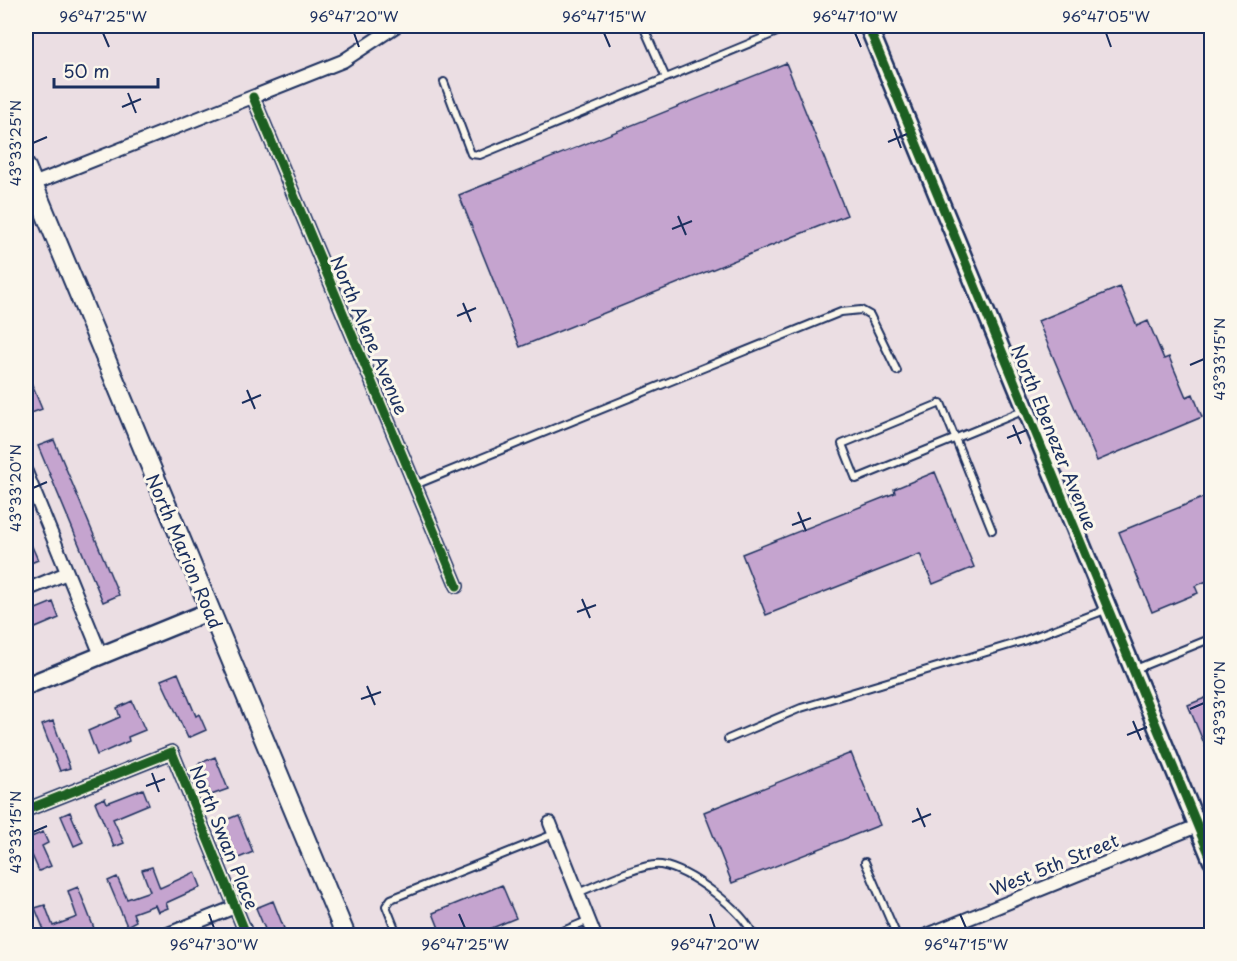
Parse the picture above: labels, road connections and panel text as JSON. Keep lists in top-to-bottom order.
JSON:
{
  "streets": {
    "main road": ["North Marion Road"],
    "street": [
      "North Alene Avenue",
      "North Ebenezer Avenue",
      "North Swan Place",
      "West 5th Street"
    ]
  },
  "crossings": [
    ["North Ebenezer Avenue", "West 5th Street"]
  ],
  "scale_bar": "50 m",
  "coordinates": [
    "96°47'25\"W",
    "96°47'20\"W",
    "96°47'15\"W",
    "96°47'10\"W",
    "96°47'05\"W",
    "43°33'25\"N",
    "43°33'15\"N",
    "43°33'20\"N",
    "43°33'10\"N",
    "96°47'30\"W"
  ]
}
